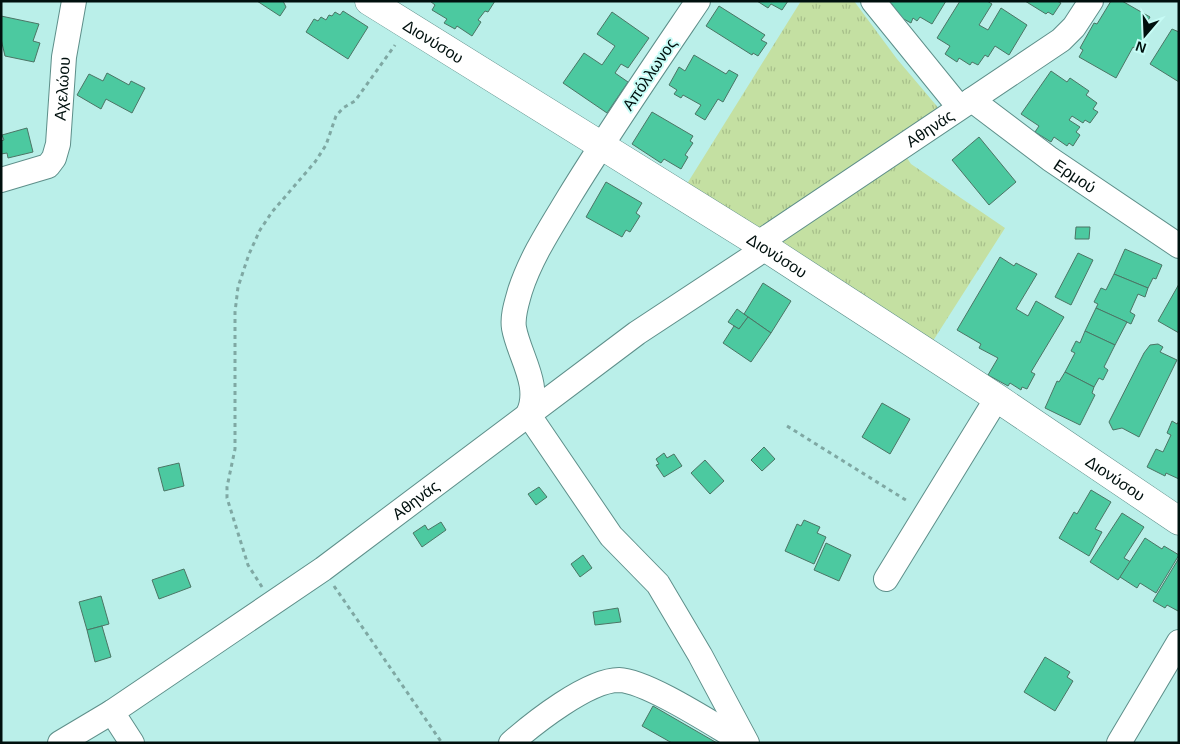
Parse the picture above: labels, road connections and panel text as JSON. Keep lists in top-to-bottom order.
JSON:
{
  "streets": {
    "street": [
      "Διονύσου",
      "Απόλλωνος",
      "Αχελώου",
      "Αθηνάς",
      "Ερμού"
    ]
  },
  "crossings": [
    ["Διονύσου", "Απόλλωνος"],
    ["Διονύσου", "Αθηνάς"],
    ["Απόλλωνος", "Αθηνάς"],
    ["Αθηνάς", "Ερμού"]
  ],
  "north": "bottom"
}
